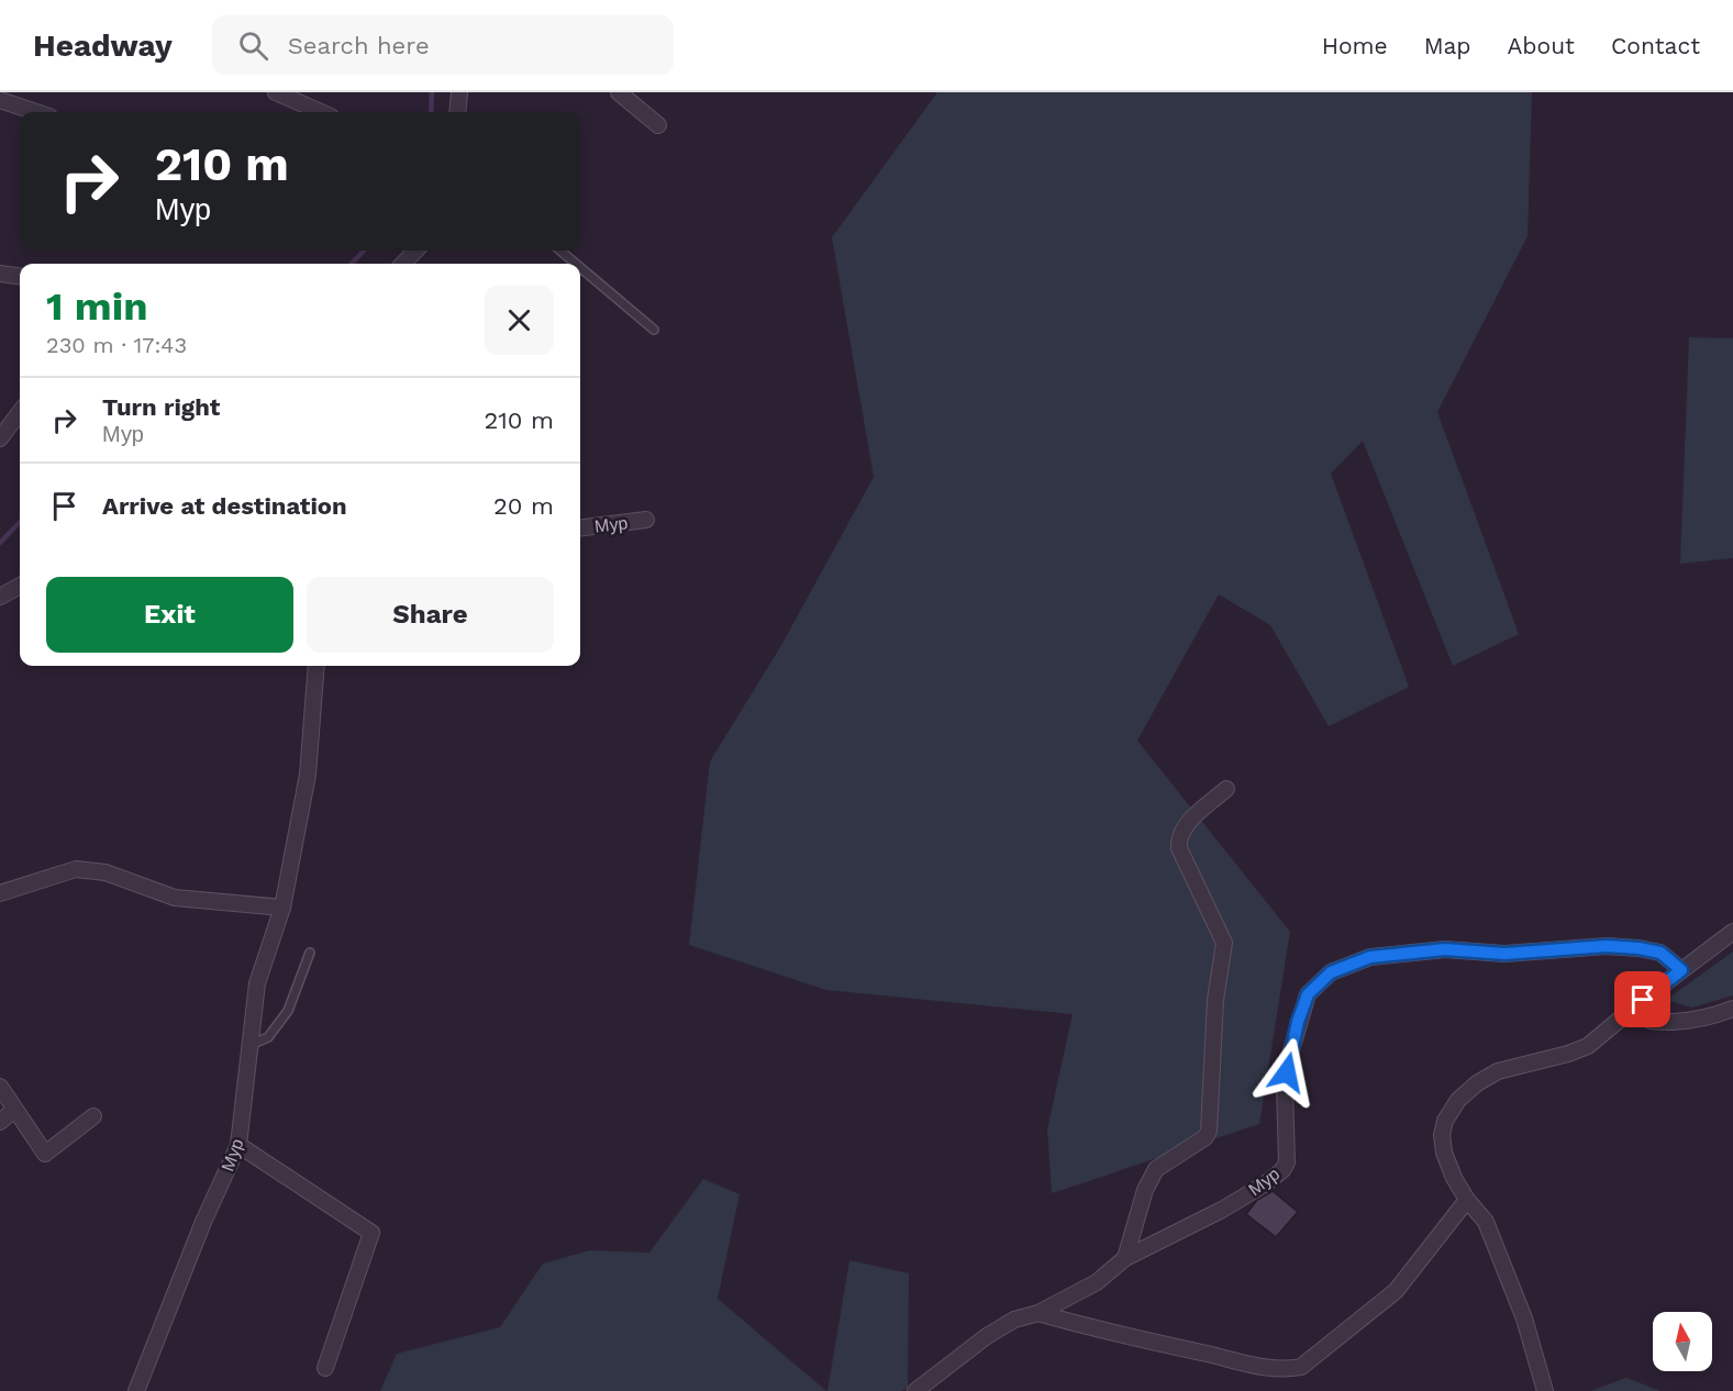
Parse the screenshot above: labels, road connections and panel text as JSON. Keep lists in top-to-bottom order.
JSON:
{
  "streets": {
    "street": ["Мур"]
  },
  "north": "top",
  "page": {
    "header": "Headway",
    "search": "Search here",
    "nav": [
      "Home",
      "Map",
      "About",
      "Contact"
    ],
    "turn": ["210 m", "Мур"],
    "heading": ["1 min", "230 m · 17:43"],
    "list": [
      {
        "name": "Turn right",
        "note": "Мур",
        "value": "210 m"
      },
      {
        "name": "Arrive at destination",
        "value": "20 m"
      }
    ],
    "buttons": ["Exit", "Share"]
  }
}
